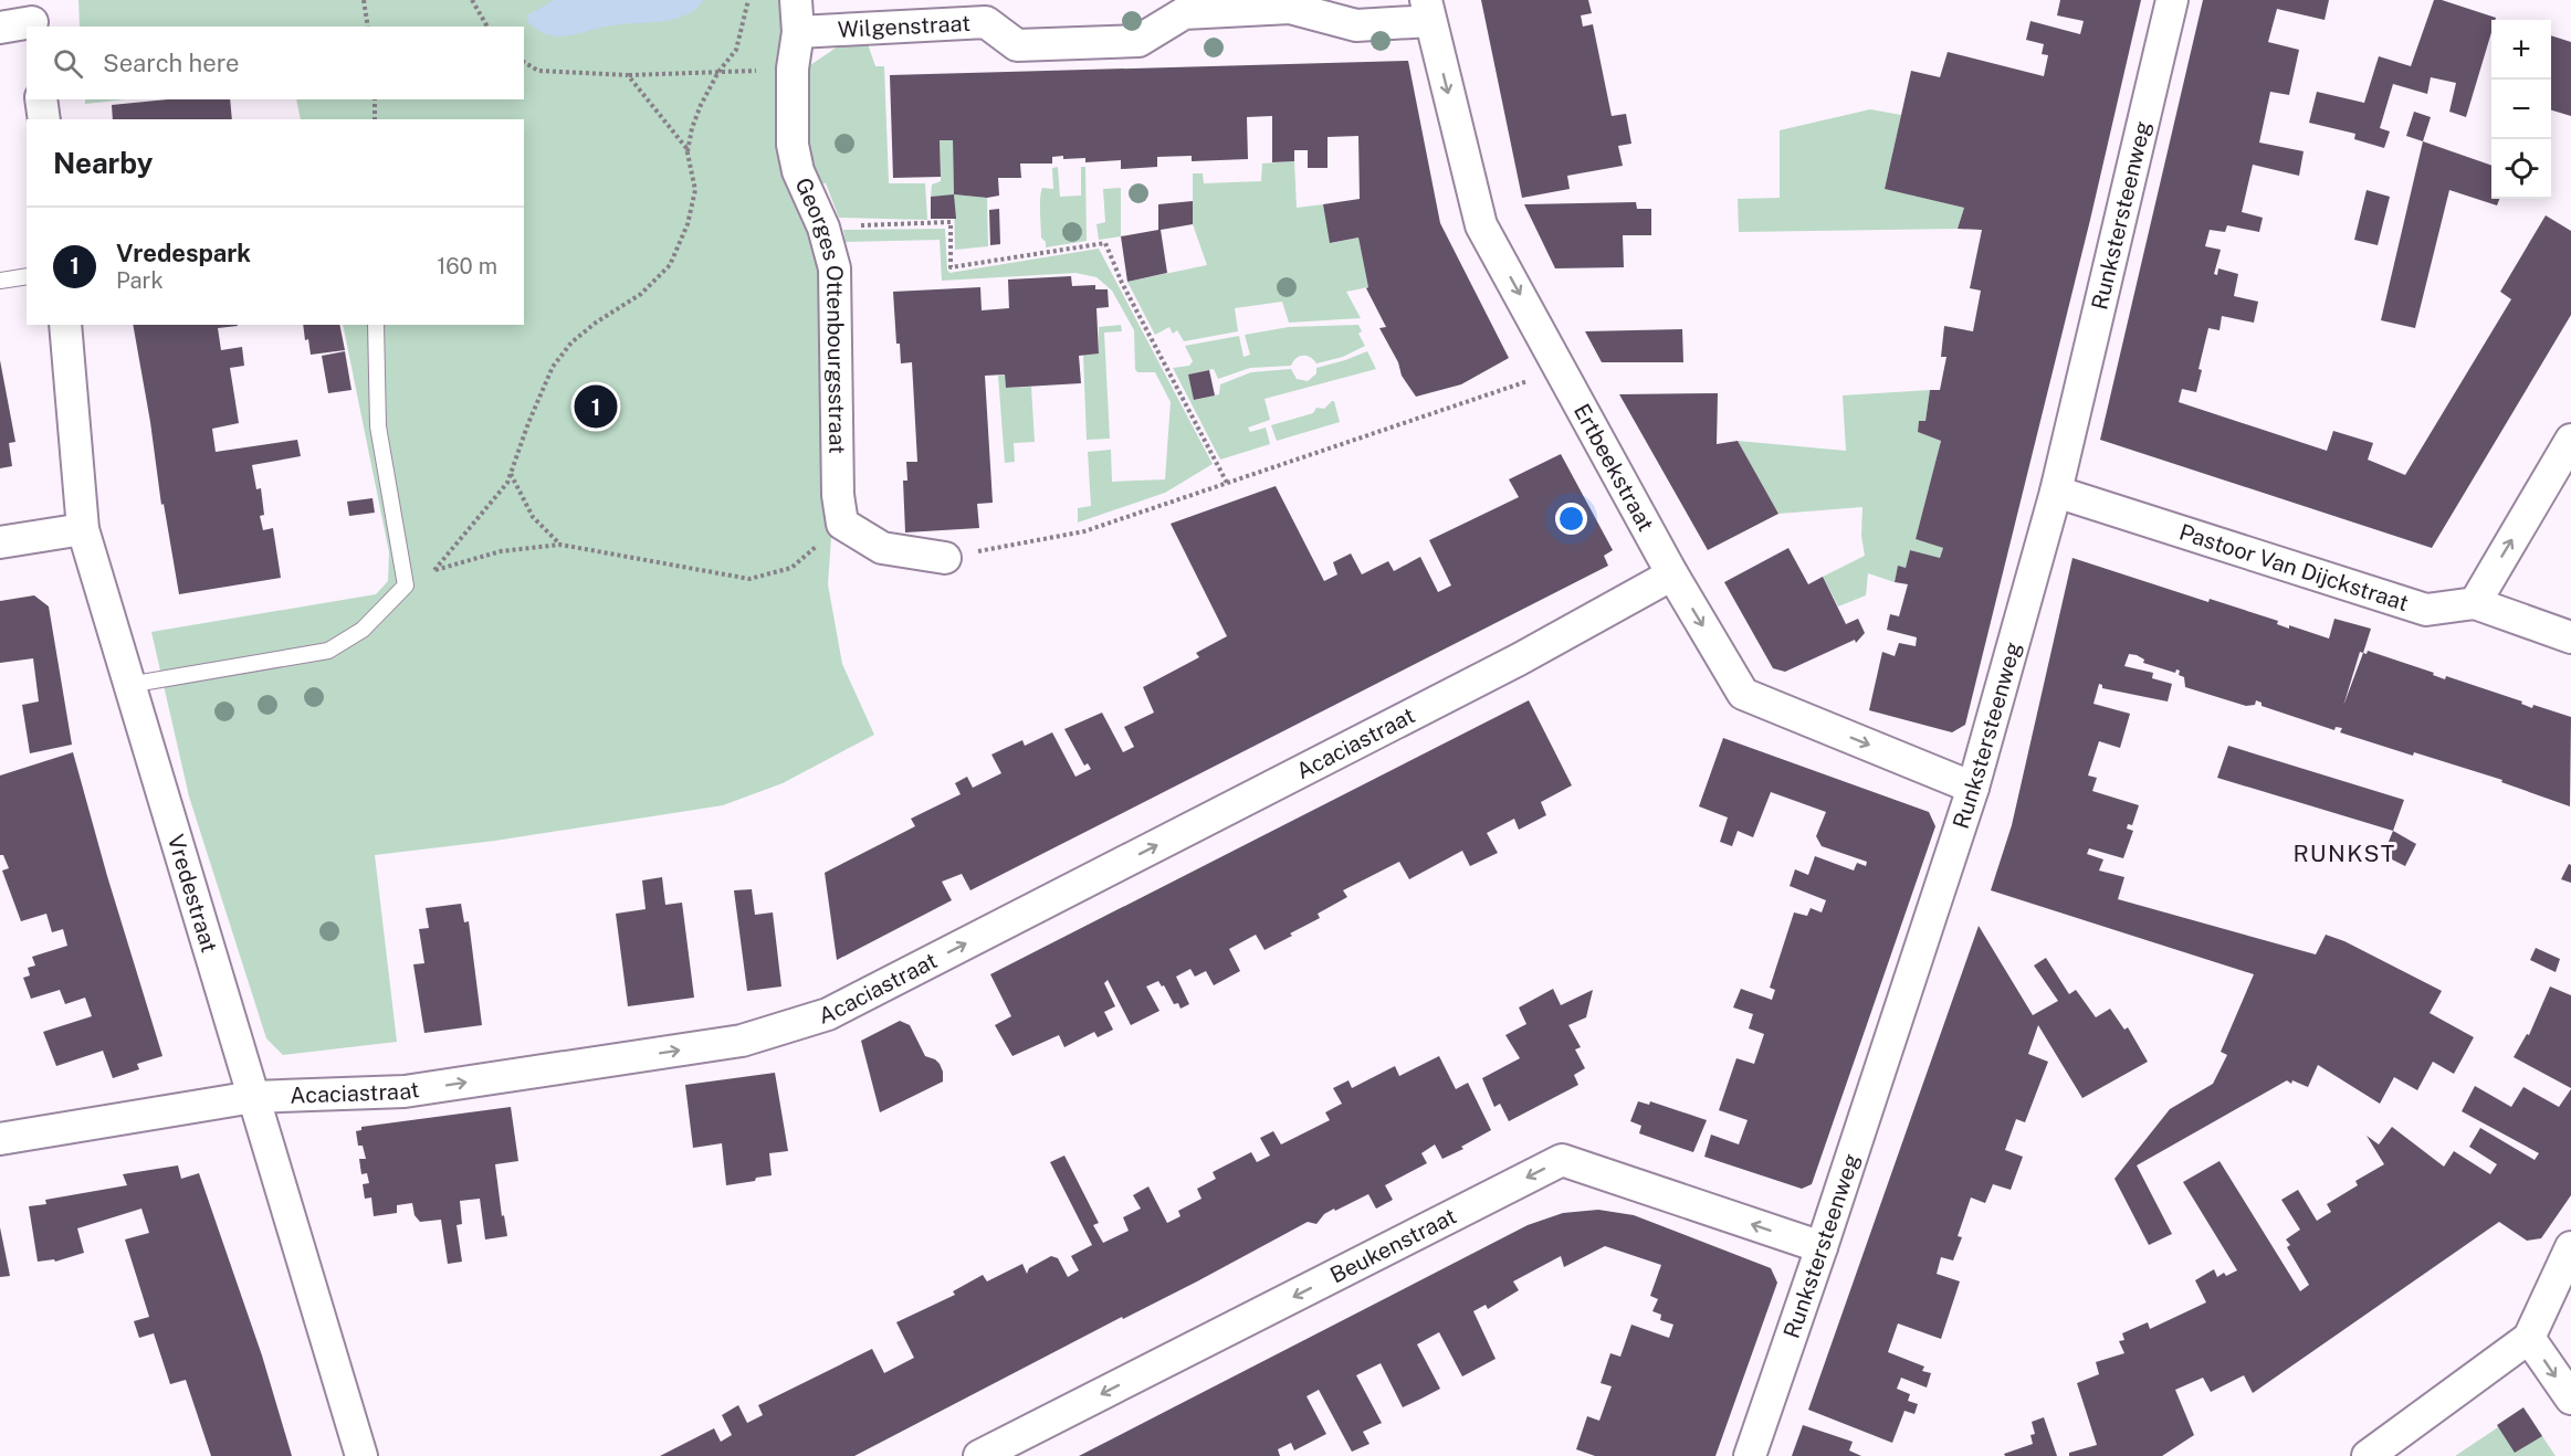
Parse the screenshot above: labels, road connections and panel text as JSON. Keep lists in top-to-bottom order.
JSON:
{
  "streets": {
    "street": [
      "Wilgenstraat",
      "Runkstersteenweg",
      "Georges Ottenbourgsstraat",
      "Ertbeekstraat",
      "Pastoor Van Dijckstraat",
      "Acaciastraat",
      "Vredestraat",
      "Beukenstraat"
    ]
  },
  "crossings": [
    ["Wilgenstraat", "Georges Ottenbourgsstraat"],
    ["Wilgenstraat", "Ertbeekstraat"],
    ["Runkstersteenweg", "Ertbeekstraat"],
    ["Runkstersteenweg", "Pastoor Van Dijckstraat"],
    ["Runkstersteenweg", "Beukenstraat"],
    ["Ertbeekstraat", "Acaciastraat"],
    ["Acaciastraat", "Vredestraat"]
  ],
  "one_way": ["Ertbeekstraat", "Acaciastraat", "Beukenstraat"],
  "districts": ["RUNKST"],
  "page": {
    "map_buttons": ["+", "−"],
    "search": "Search here",
    "heading": "Nearby",
    "list": [
      {
        "mark": "1",
        "name": "Vredespark",
        "note": "Park",
        "value": "160 m"
      }
    ],
    "pins": "1"
  }
}
